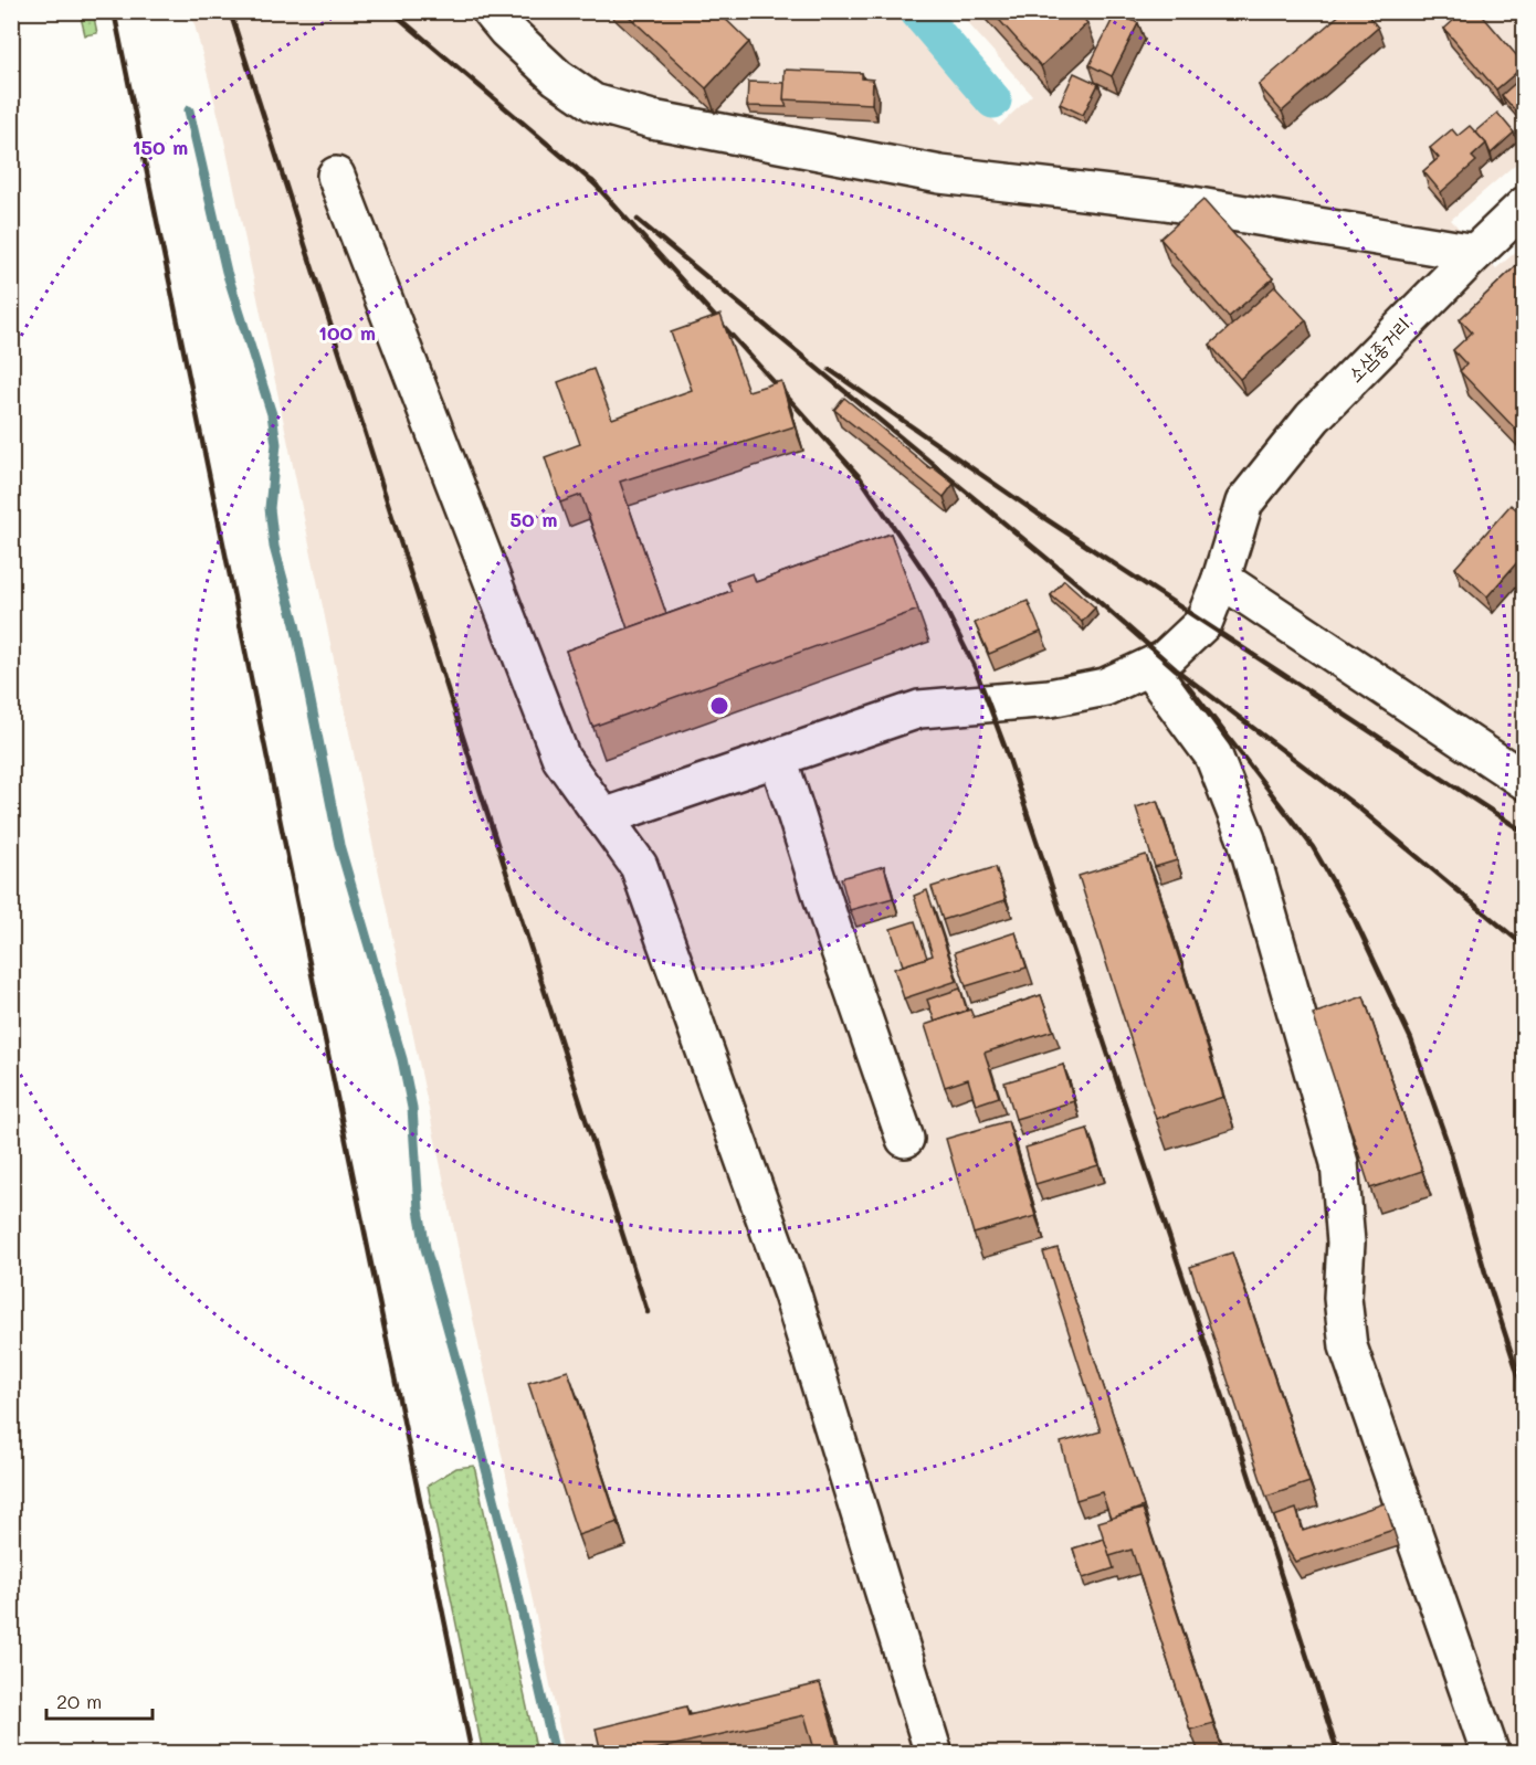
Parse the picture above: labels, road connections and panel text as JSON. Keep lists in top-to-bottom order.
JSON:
{
  "streets": {
    "street": ["소삼종거리"]
  },
  "scale_bar": "20 m",
  "rings": ["150 m", "100 m", "50 m"]
}
